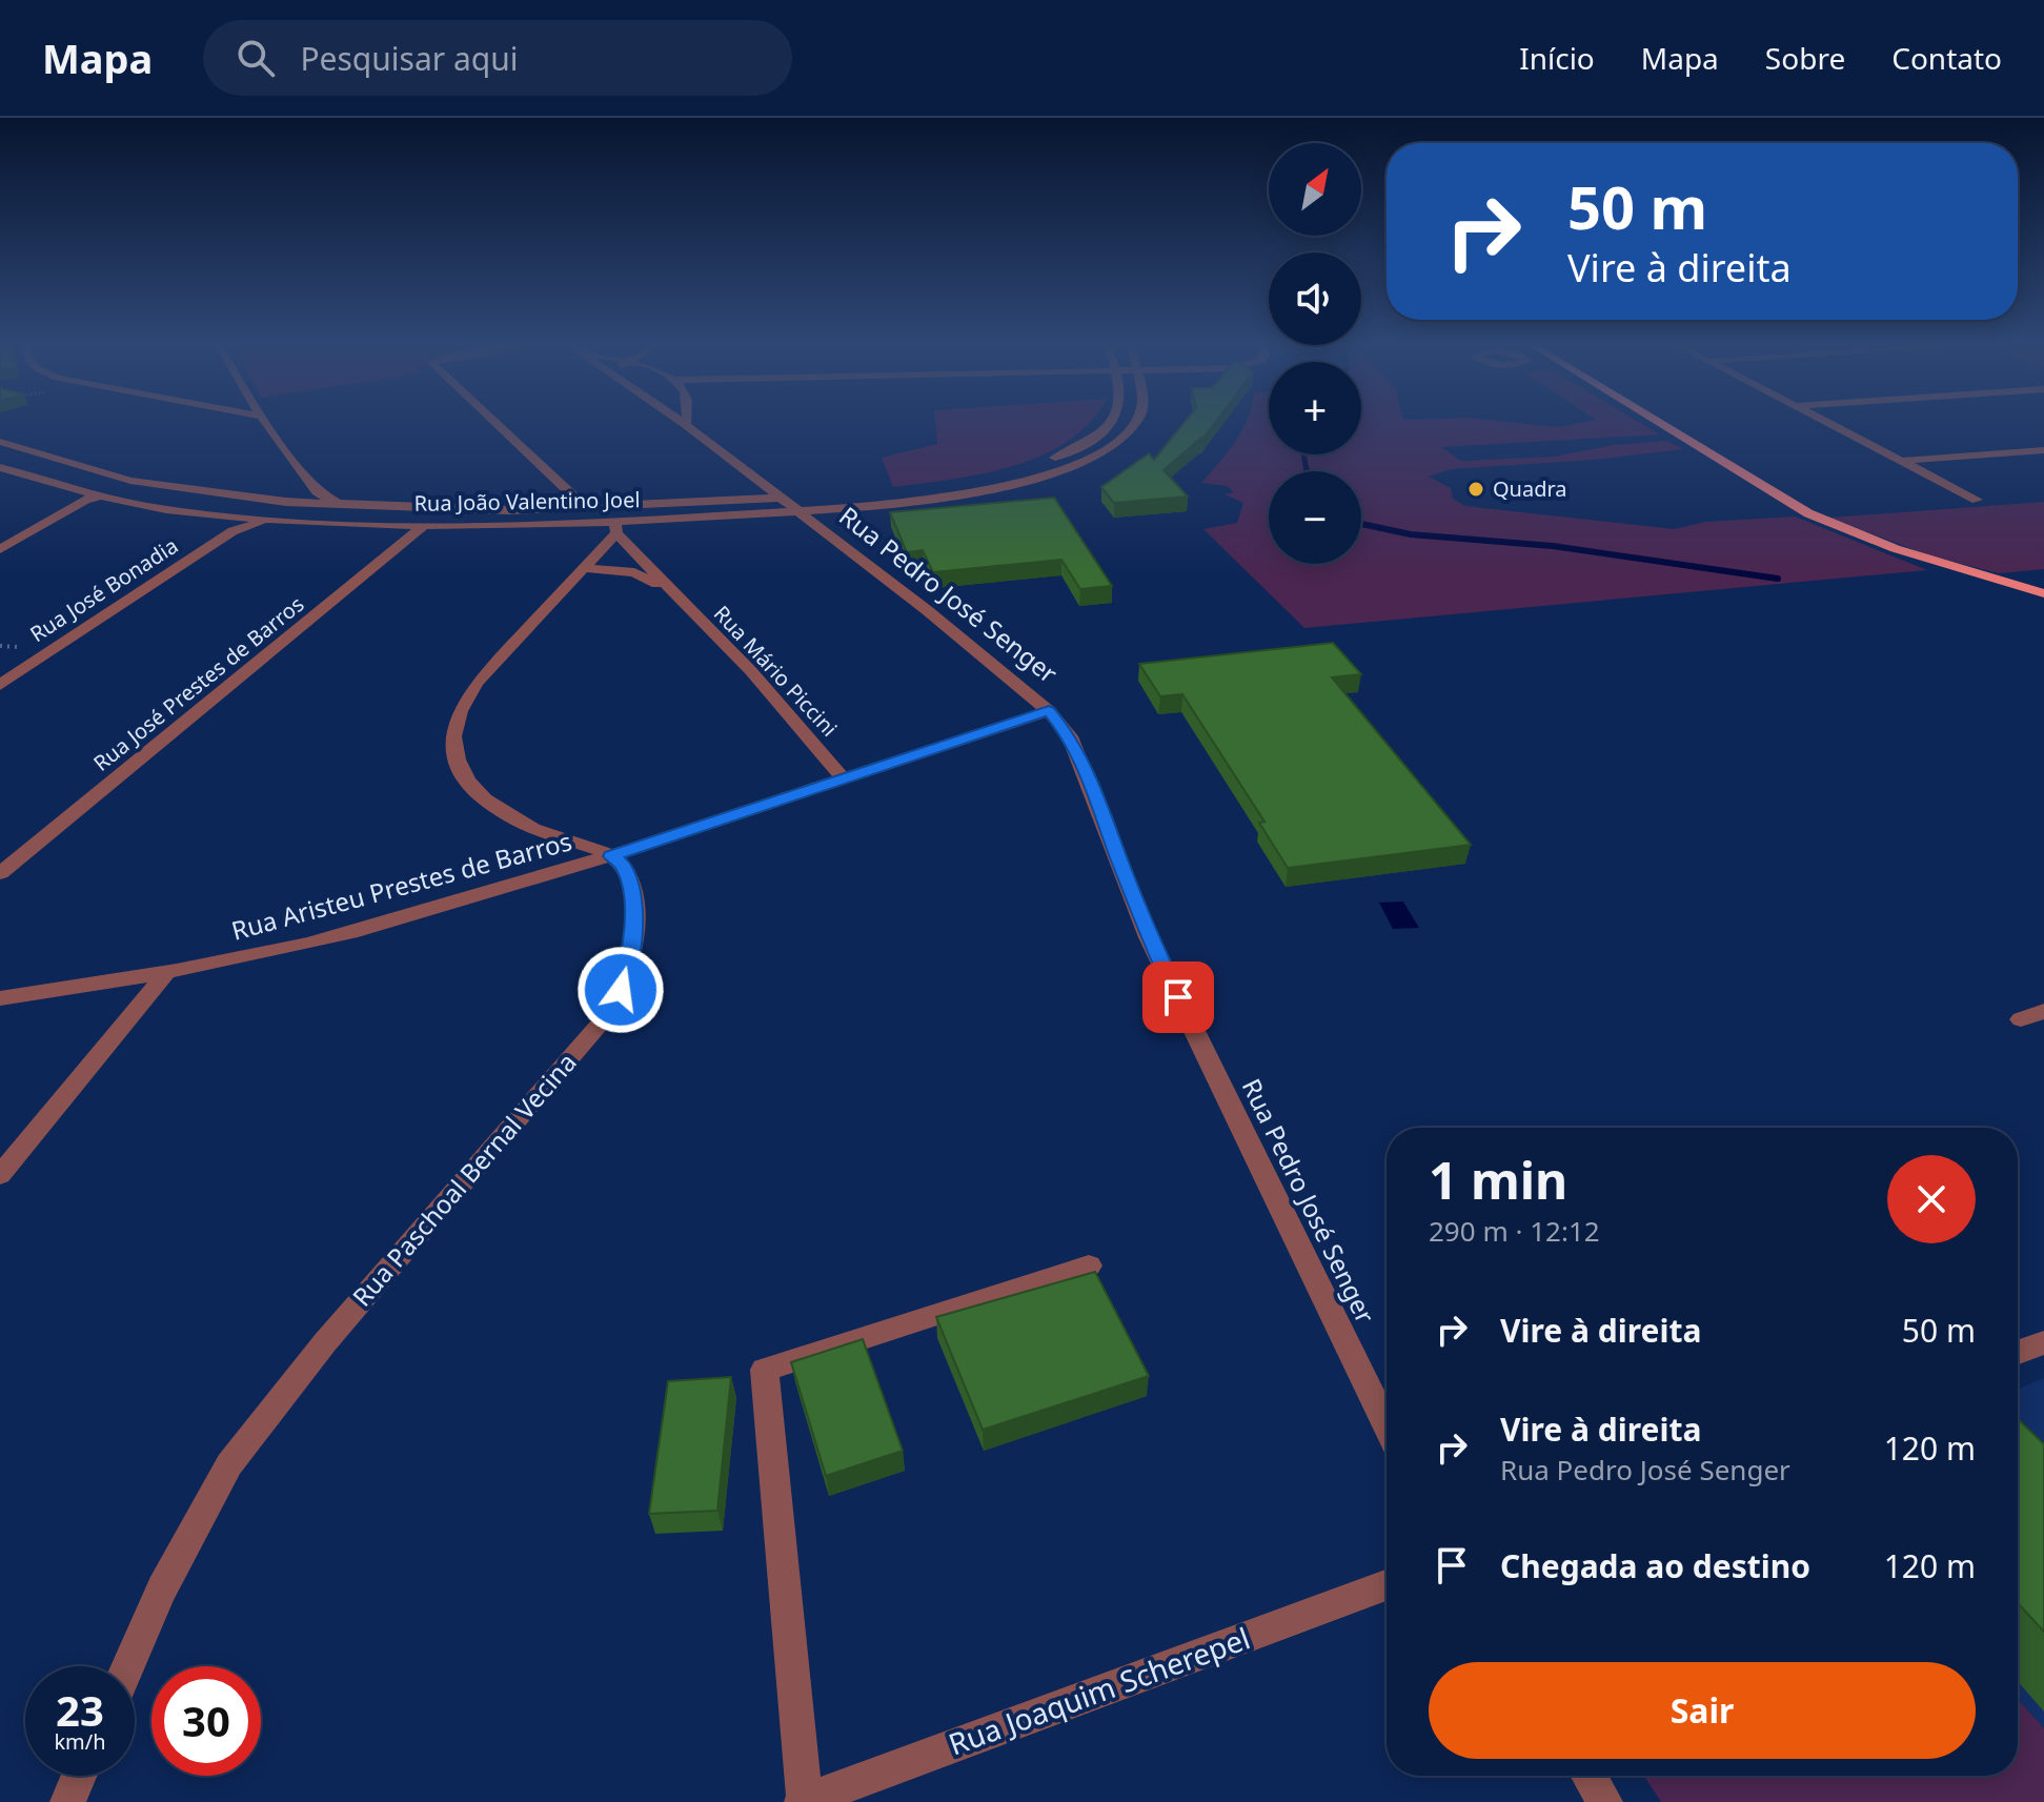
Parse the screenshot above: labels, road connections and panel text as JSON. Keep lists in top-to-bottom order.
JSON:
{
  "streets": {
    "street": [
      "Rua João Valentino Joel",
      "Rua José Bonadia",
      "Rua Pedro José Senger",
      "Rua Mário Piccini",
      "Rua José Prestes de Barros",
      "Rua Aristeu Prestes de Barros",
      "Rua Paschoal Bernal Vecina",
      "Rua Joaquim Scherepel"
    ]
  },
  "crossings": [
    ["Rua João Valentino Joel", "Rua José Bonadia"],
    ["Rua João Valentino Joel", "Rua Pedro José Senger"],
    ["Rua João Valentino Joel", "Rua Mário Piccini"],
    ["Rua João Valentino Joel", "Rua José Prestes de Barros"],
    ["Rua Pedro José Senger", "Rua Aristeu Prestes de Barros"],
    ["Rua Mário Piccini", "Rua Aristeu Prestes de Barros"],
    ["Rua Aristeu Prestes de Barros", "Rua Paschoal Bernal Vecina"]
  ],
  "places": ["Quadra"],
  "north": "top right",
  "page": {
    "header": "Mapa",
    "search": "Pesquisar aqui",
    "nav": [
      "Início",
      "Mapa",
      "Sobre",
      "Contato"
    ],
    "map_buttons": ["+", "−"],
    "turn": ["50 m", "Vire à direita"],
    "heading": ["1 min", "290 m · 12:12"],
    "list": [
      {
        "name": "Vire à direita",
        "value": "50 m"
      },
      {
        "name": "Vire à direita",
        "note": "Rua Pedro José Senger",
        "value": "120 m"
      },
      {
        "name": "Chegada ao destino",
        "value": "120 m"
      }
    ],
    "buttons": "Sair",
    "speed": "23 km/h",
    "limit": "30"
  }
}
